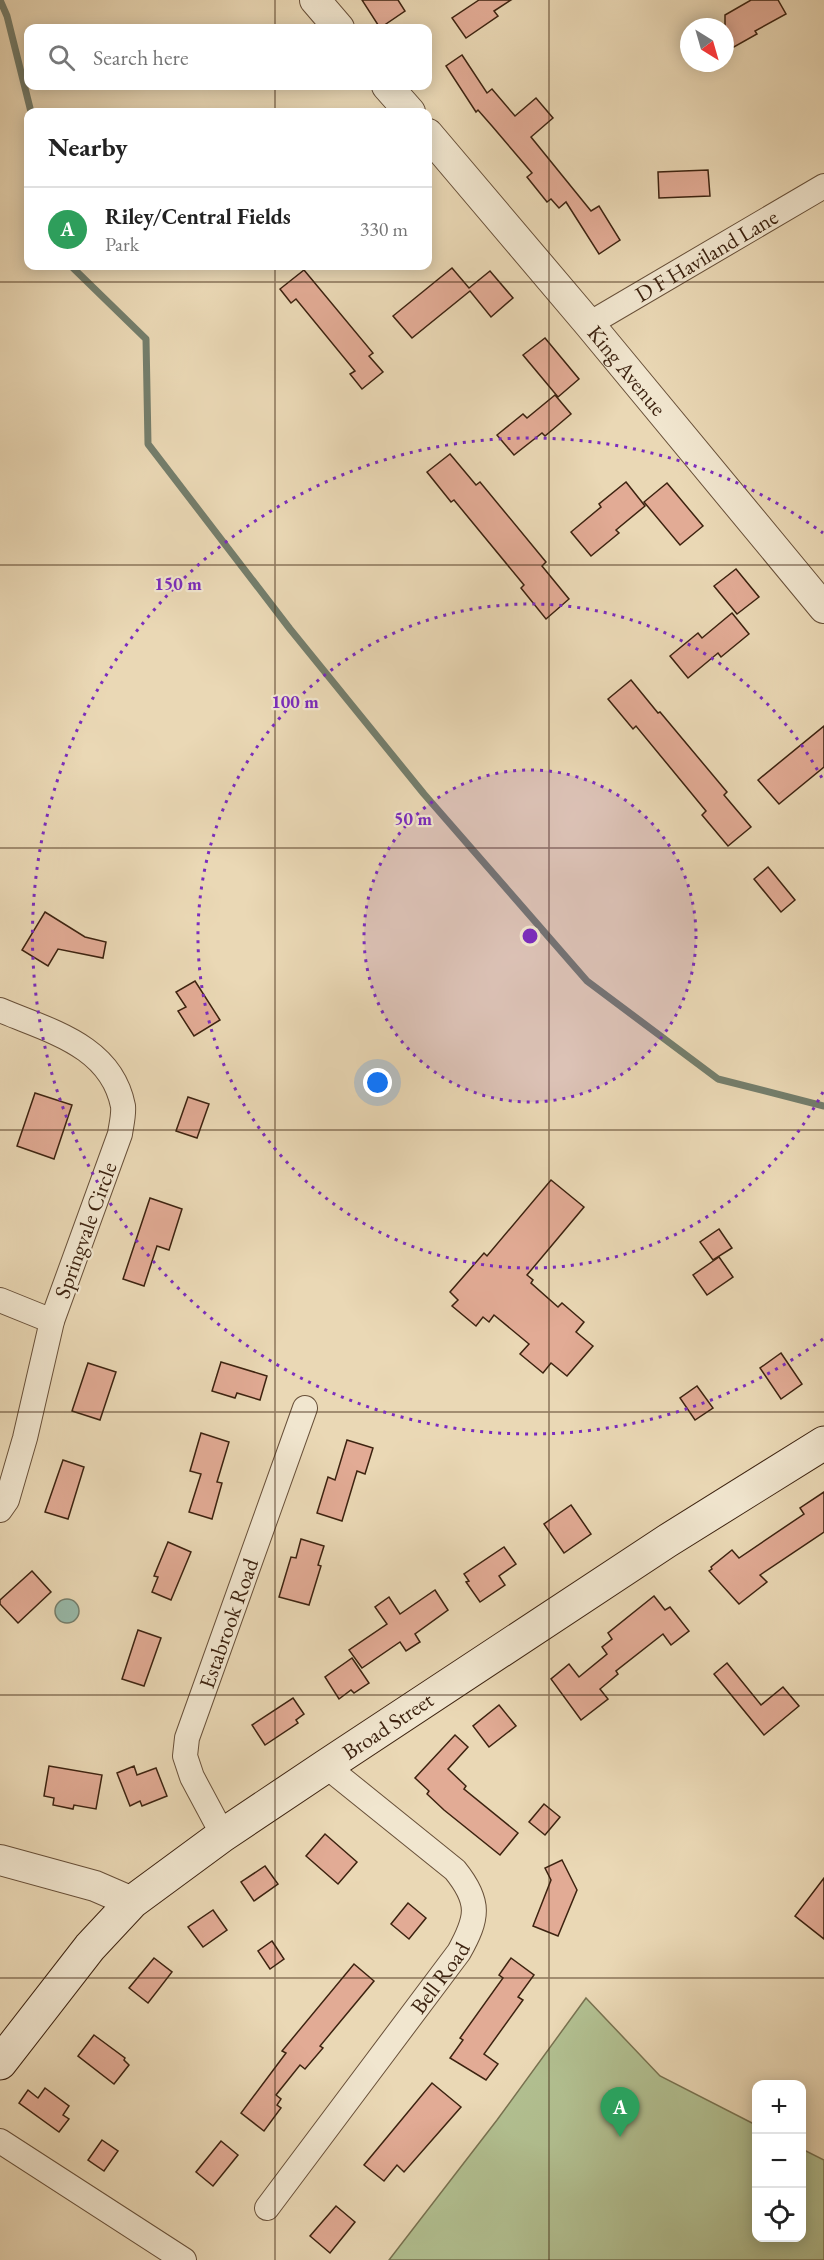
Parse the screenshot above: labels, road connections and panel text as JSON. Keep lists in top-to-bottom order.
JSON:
{
  "streets": {
    "main road": ["Broad Street"],
    "street": [
      "D F Haviland Lane",
      "King Avenue",
      "Springvale Circle",
      "Estabrook Road",
      "Bell Road"
    ]
  },
  "crossings": [
    ["D F Haviland Lane", "King Avenue"],
    ["Estabrook Road", "Broad Street"],
    ["Broad Street", "Bell Road"]
  ],
  "north": "bottom right",
  "page": {
    "search": "Search here",
    "heading": "Nearby",
    "list": [
      {
        "mark": "A",
        "name": "Riley/Central Fields",
        "note": "Park",
        "value": "330 m"
      }
    ],
    "map_buttons": ["+", "−"],
    "pins": "A"
  },
  "rings": ["150 m", "100 m", "50 m"]
}
